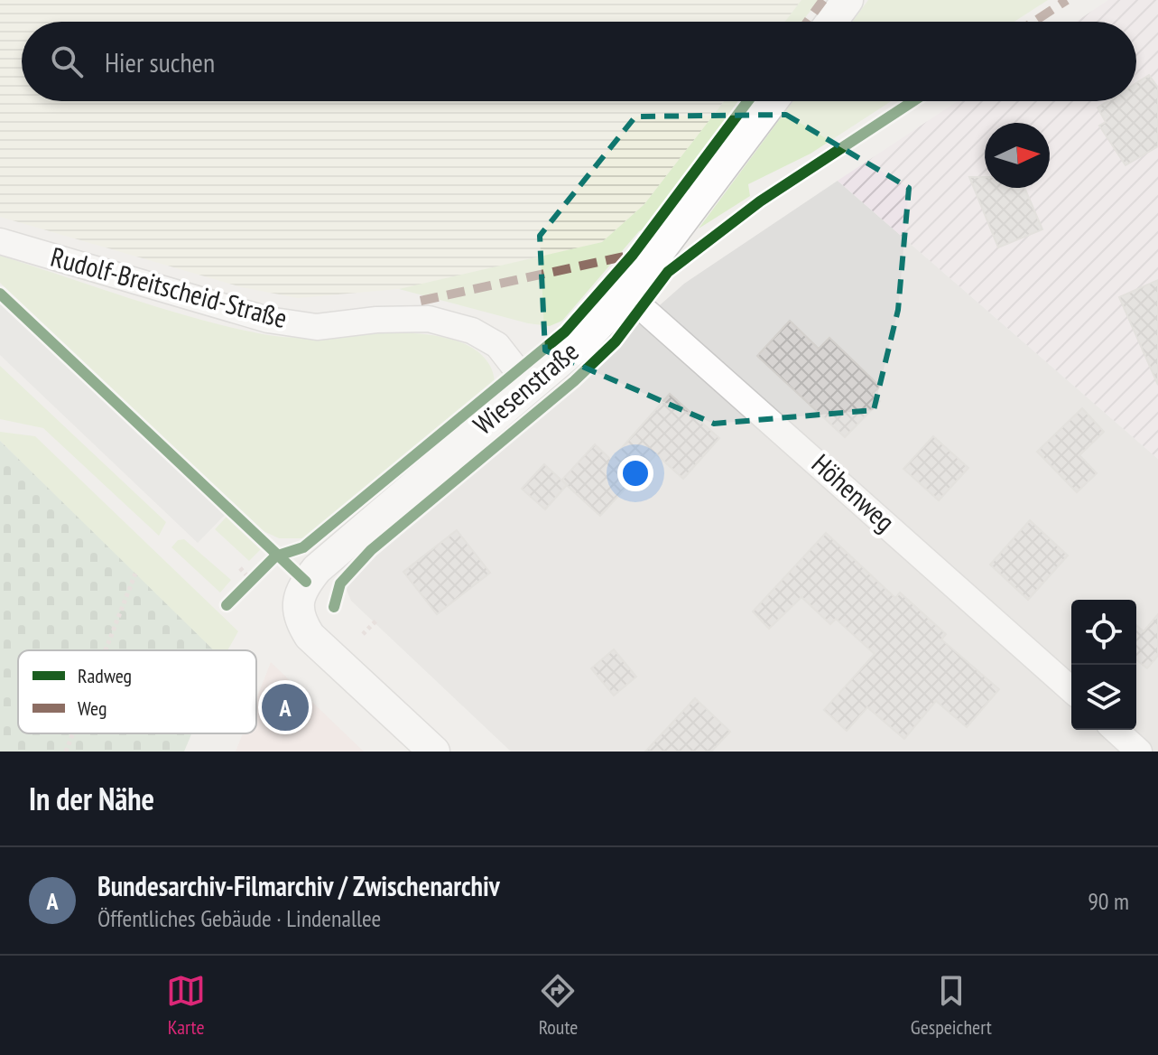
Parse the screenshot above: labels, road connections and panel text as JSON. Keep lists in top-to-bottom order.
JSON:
{
  "streets": {
    "street": ["Rudolf-Breitscheid-Straße", "Wiesenstraße", "Höhenweg"]
  },
  "crossings": [
    ["Rudolf-Breitscheid-Straße", "Wiesenstraße"],
    ["Wiesenstraße", "Höhenweg"]
  ],
  "legend": ["Radweg", "Weg"],
  "north": "right",
  "page": {
    "search": "Hier suchen",
    "pins": "A",
    "heading": "In der Nähe",
    "list": [
      {
        "mark": "A",
        "name": "Bundesarchiv-Filmarchiv / Zwischenarchiv",
        "note": "Öffentliches Gebäude · Lindenallee",
        "value": "90 m"
      }
    ],
    "nav": ["Karte", "Route", "Gespeichert"]
  }
}
